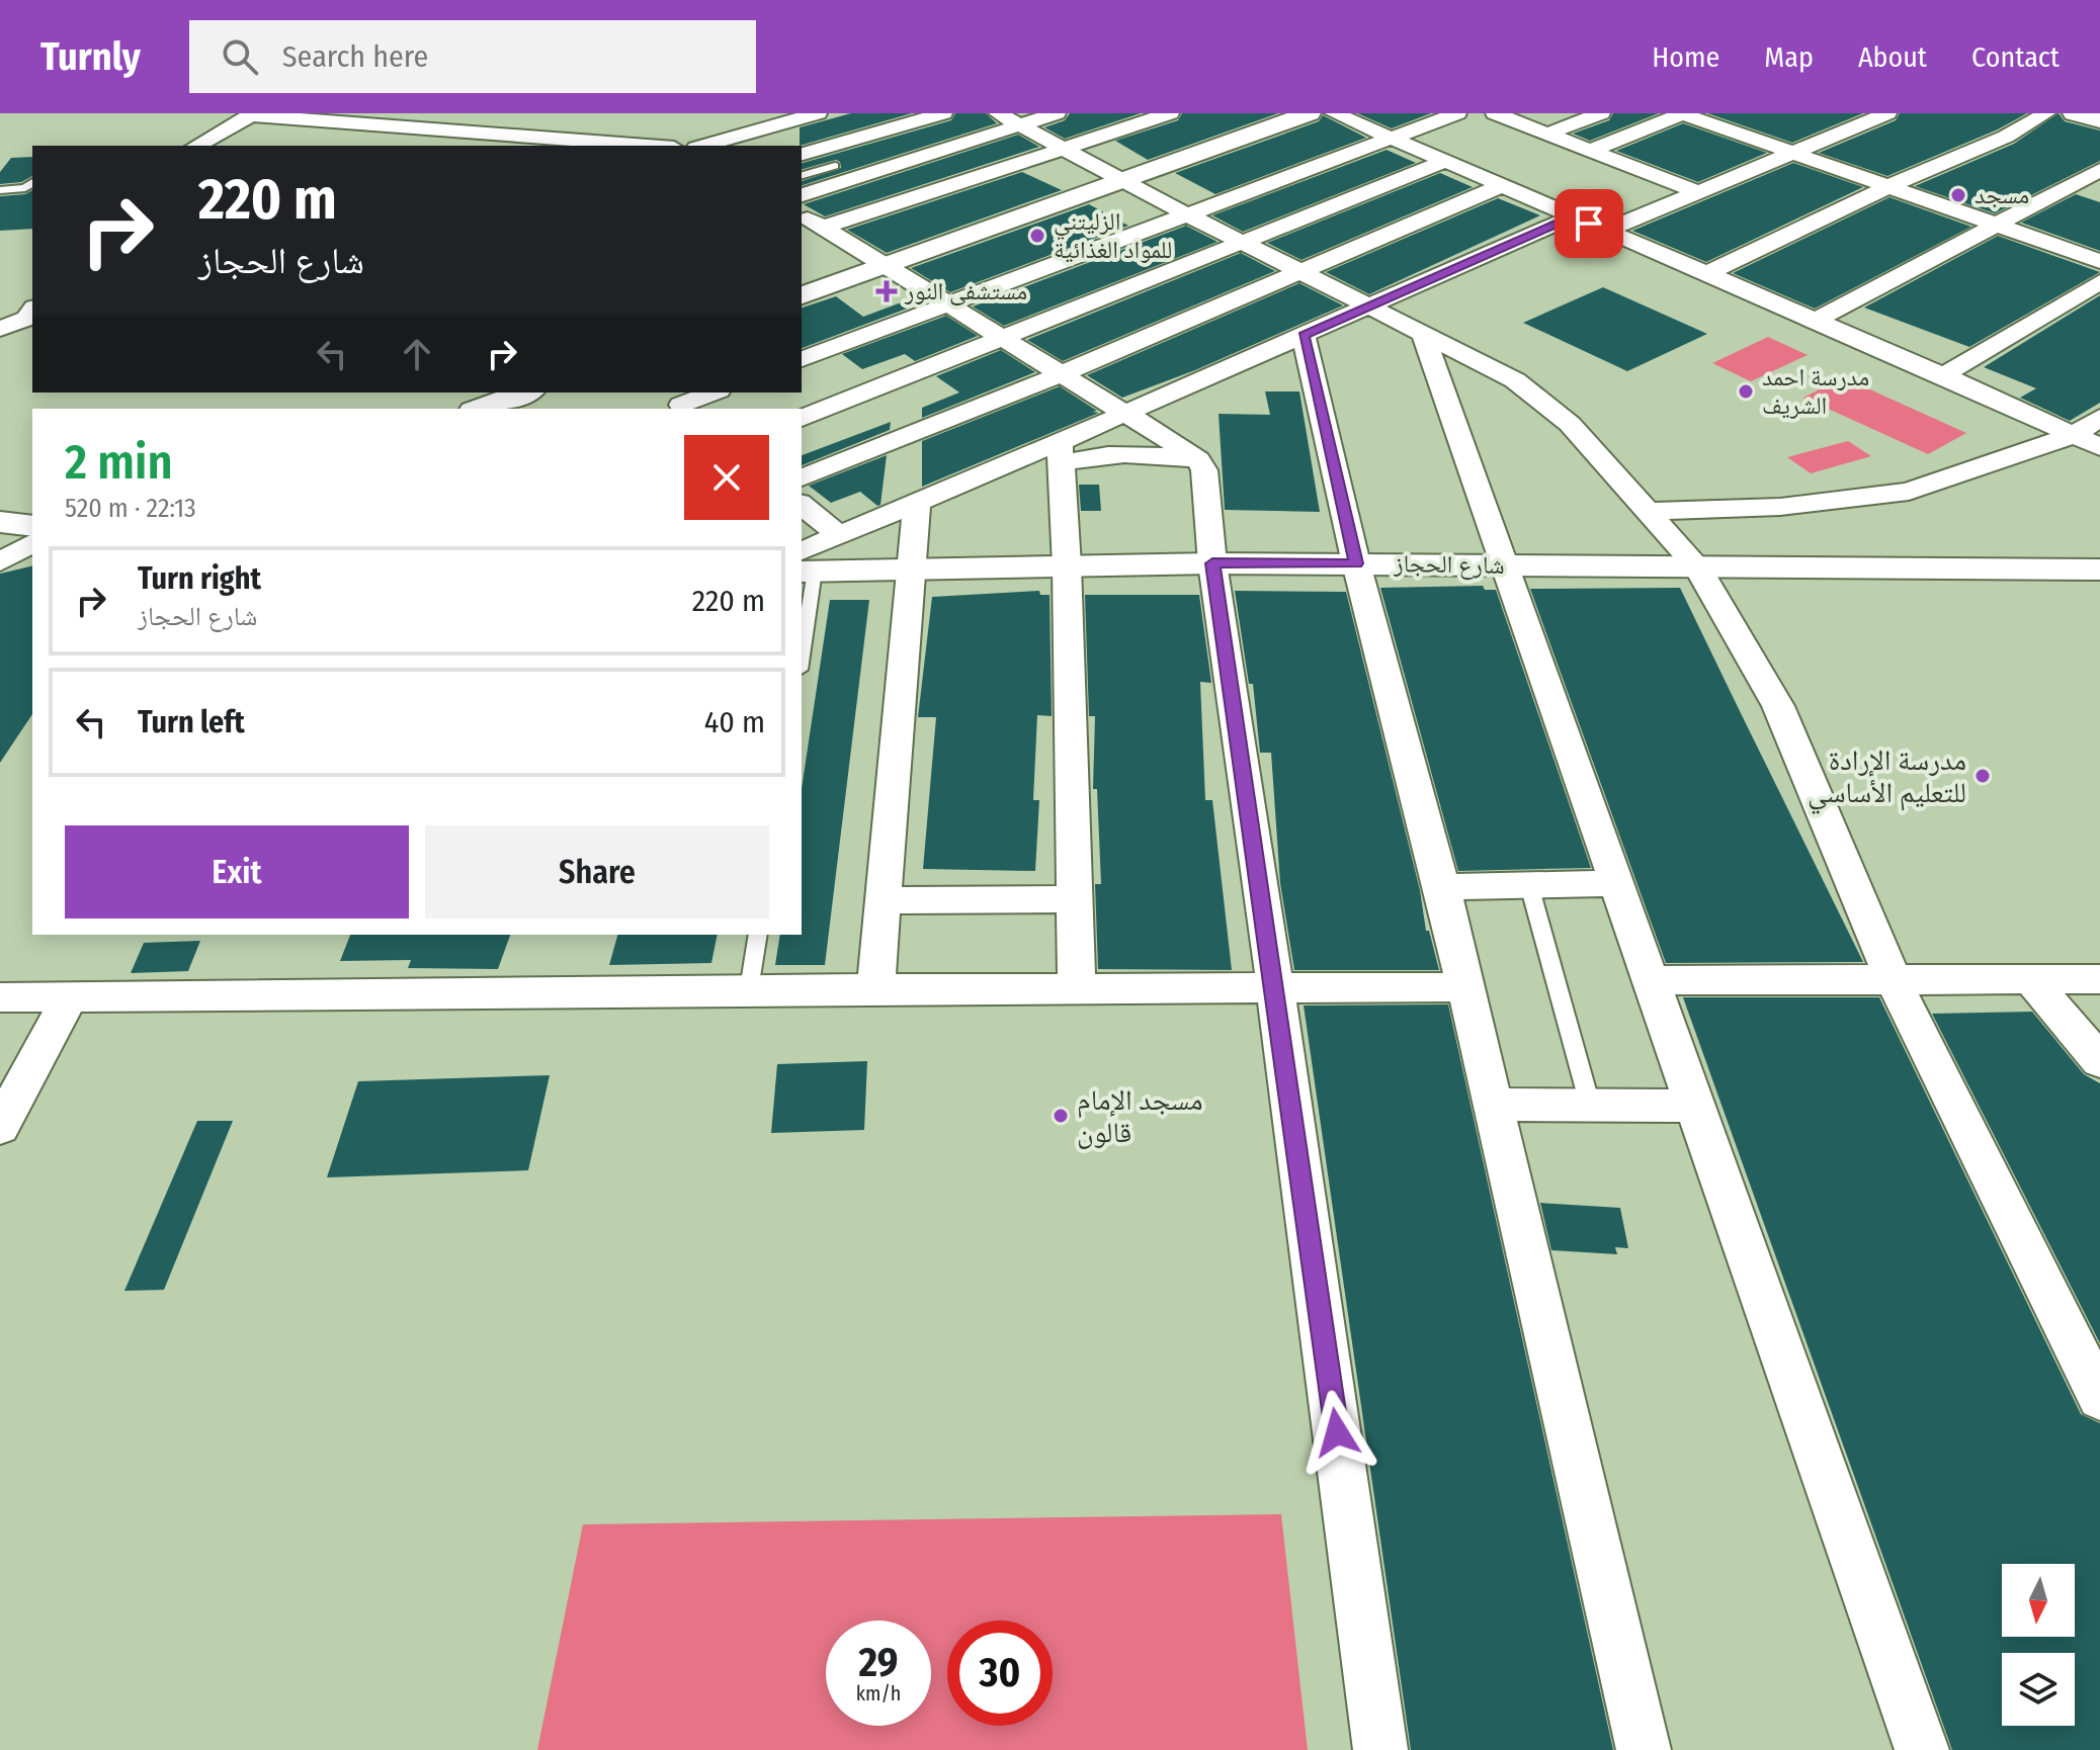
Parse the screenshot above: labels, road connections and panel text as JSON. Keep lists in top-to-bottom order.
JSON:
{
  "streets": {
    "main road": ["شارع الحجاز"]
  },
  "places": {
    "other": [
      "مسجد",
      "الزليتني للمواد الغذائية",
      "مدرسة احمد الشريف",
      "مدرسة الإرادة للتعليم الأساسي",
      "مسجد الإمام قالون"
    ],
    "health": ["مستشفى النور"]
  },
  "north": "bottom",
  "page": {
    "header": "Turnly",
    "search": "Search here",
    "nav": [
      "Home",
      "Map",
      "About",
      "Contact"
    ],
    "turn": ["220 m", "شارع الحجاز"],
    "heading": ["2 min", "520 m · 22:13"],
    "list": [
      {
        "name": "Turn right",
        "note": "شارع الحجاز",
        "value": "220 m"
      },
      {
        "name": "Turn left",
        "value": "40 m"
      }
    ],
    "buttons": ["Exit", "Share"],
    "speed": "29 km/h",
    "limit": "30"
  }
}
